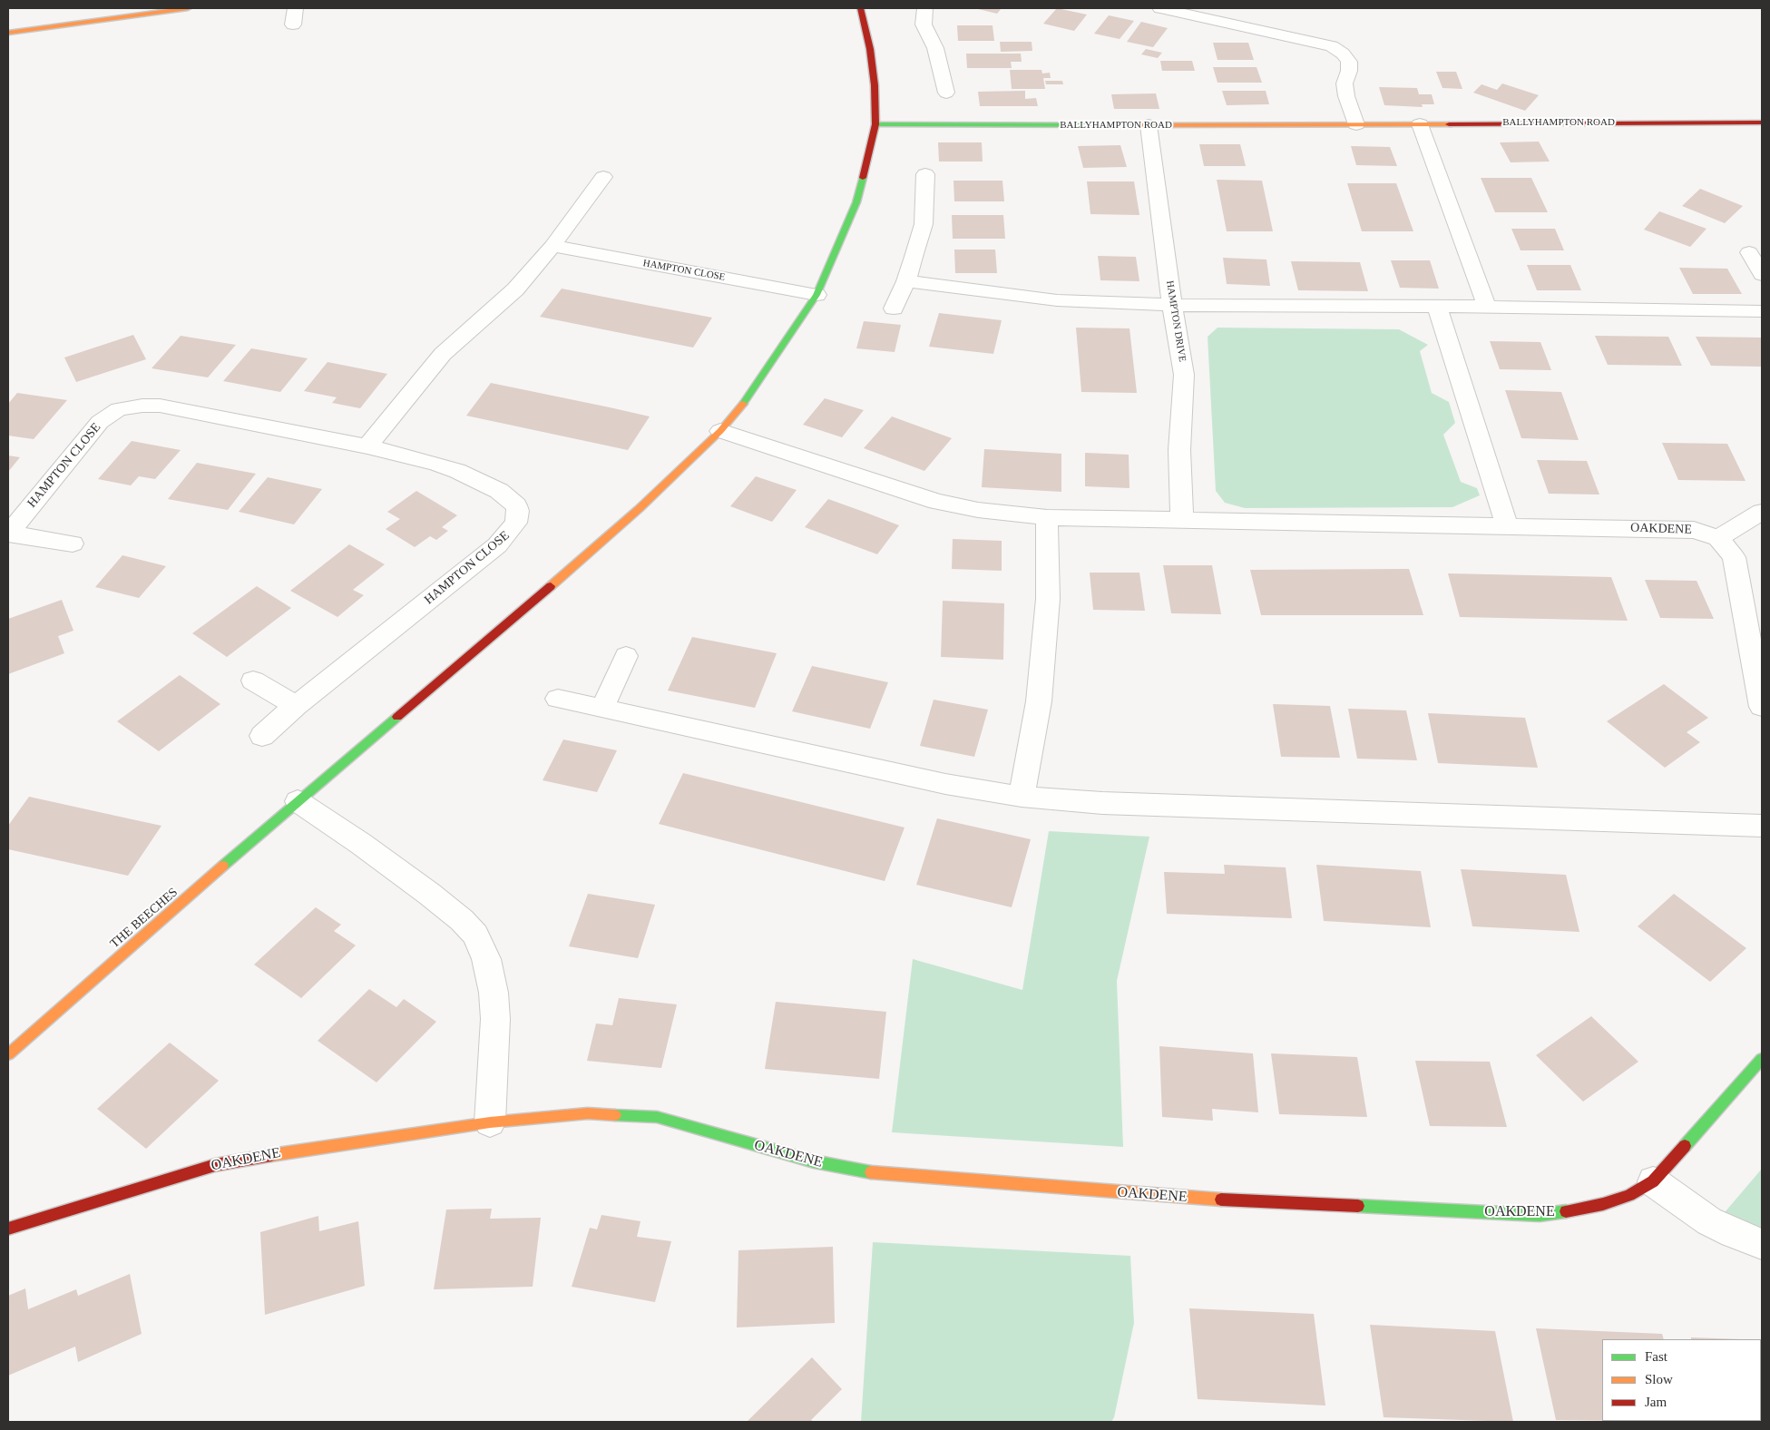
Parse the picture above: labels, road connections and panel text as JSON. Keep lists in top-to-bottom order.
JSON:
{
  "streets": {
    "street": [
      "BALLYHAMPTON ROAD",
      "HAMPTON CLOSE",
      "HAMPTON DRIVE",
      "OAKDENE",
      "THE BEECHES"
    ]
  },
  "crossings": [
    ["BALLYHAMPTON ROAD", "HAMPTON DRIVE"],
    ["BALLYHAMPTON ROAD", "THE BEECHES"],
    ["HAMPTON CLOSE", "THE BEECHES"],
    ["HAMPTON DRIVE", "OAKDENE"],
    ["OAKDENE", "THE BEECHES"]
  ],
  "legend": ["Fast", "Slow", "Jam"]
}
